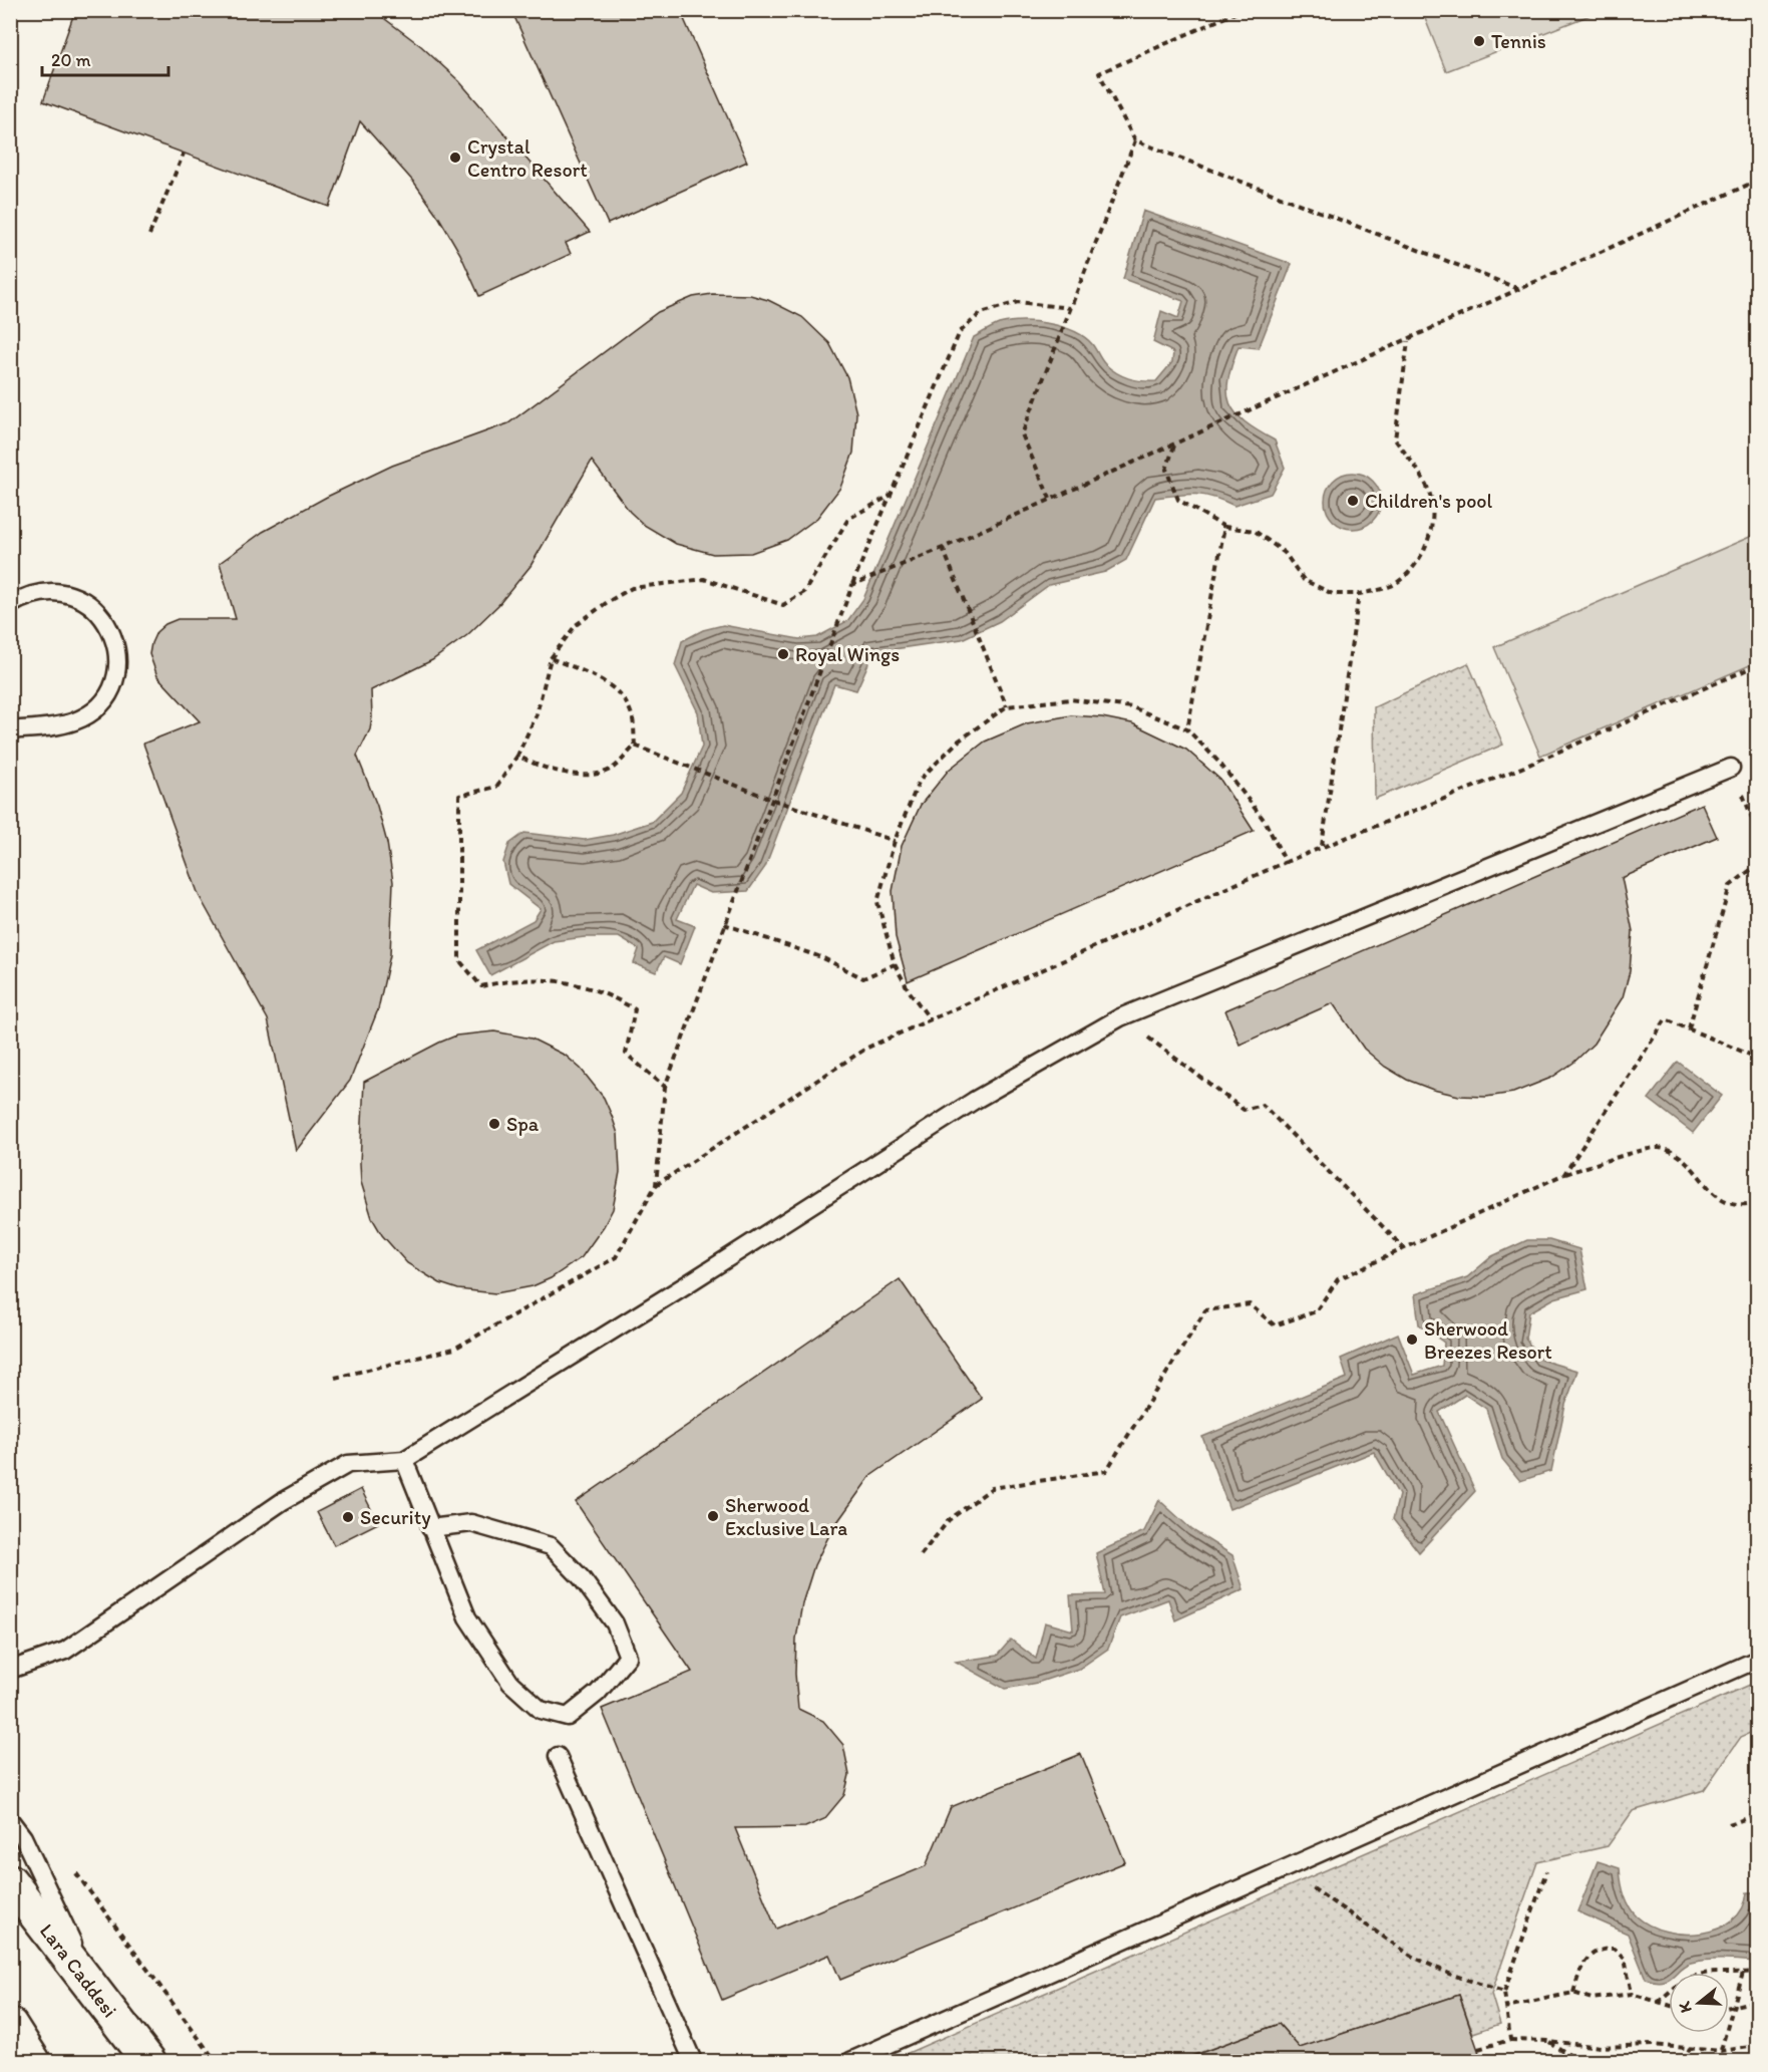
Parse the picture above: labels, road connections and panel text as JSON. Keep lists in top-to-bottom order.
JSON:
{
  "streets": {
    "main road": ["Lara Caddesi"]
  },
  "places": [
    "Tennis",
    "Crystal Centro Resort",
    "Children's pool",
    "Royal Wings",
    "Spa",
    "Sherwood Breezes Resort",
    "Sherwood Exclusive Lara",
    "Security"
  ],
  "scale_bar": "20 m",
  "north": "left"
}
